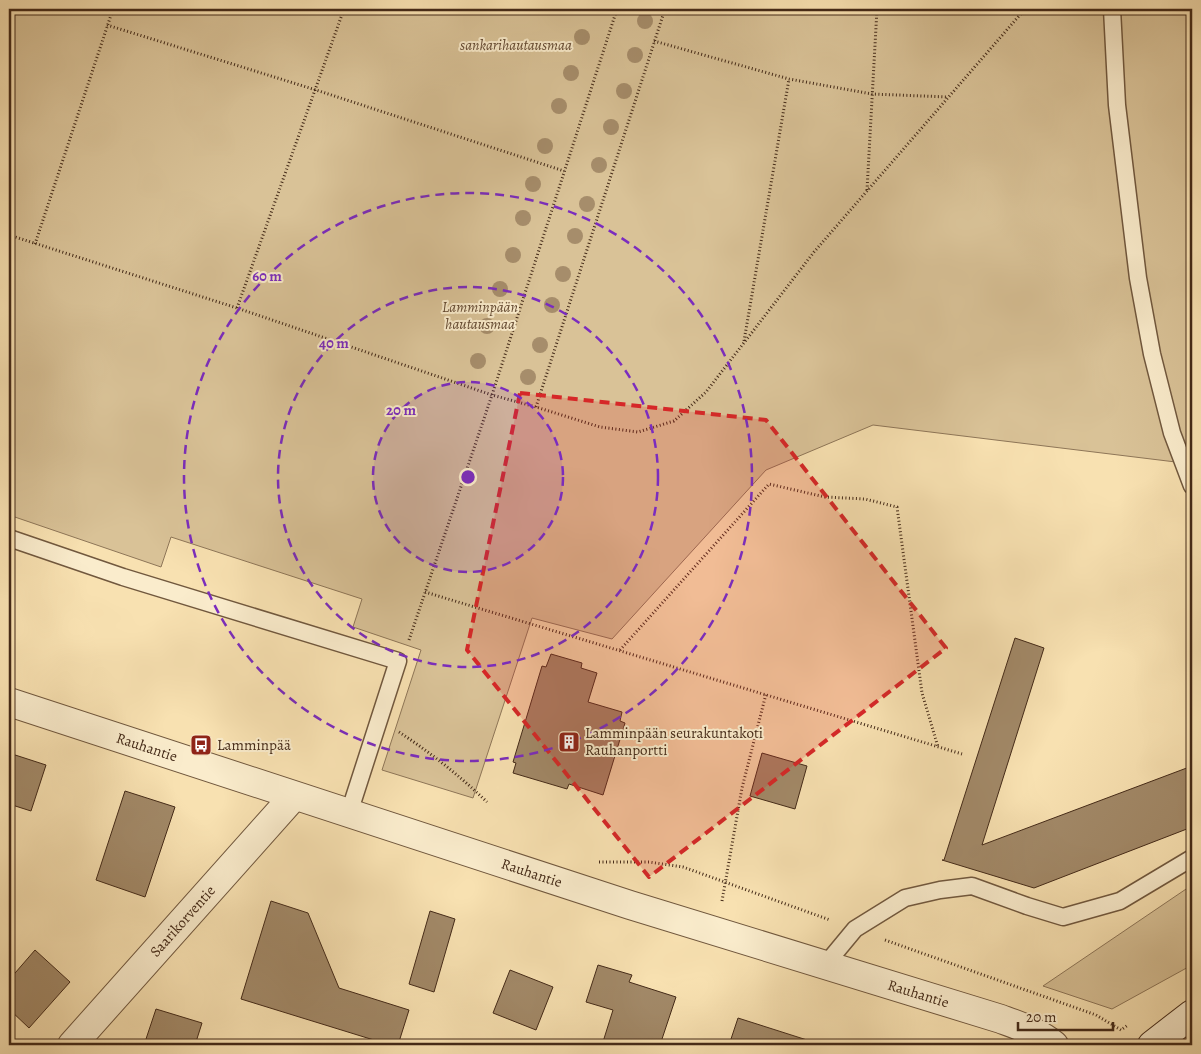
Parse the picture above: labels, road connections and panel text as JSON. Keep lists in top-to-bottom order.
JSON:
{
  "streets": {
    "street": ["Rauhantie", "Saarikorventie"]
  },
  "crossings": [
    ["Rauhantie", "Saarikorventie"]
  ],
  "parks": ["sankarihautausmaa", "Lamminpään hautausmaa"],
  "places": {
    "building": ["Lamminpään seurakuntakoti Rauhanportti"],
    "bus stop": ["Lamminpää"]
  },
  "scale_bar": "20 m",
  "rings": ["60 m", "40 m", "20 m"]
}
